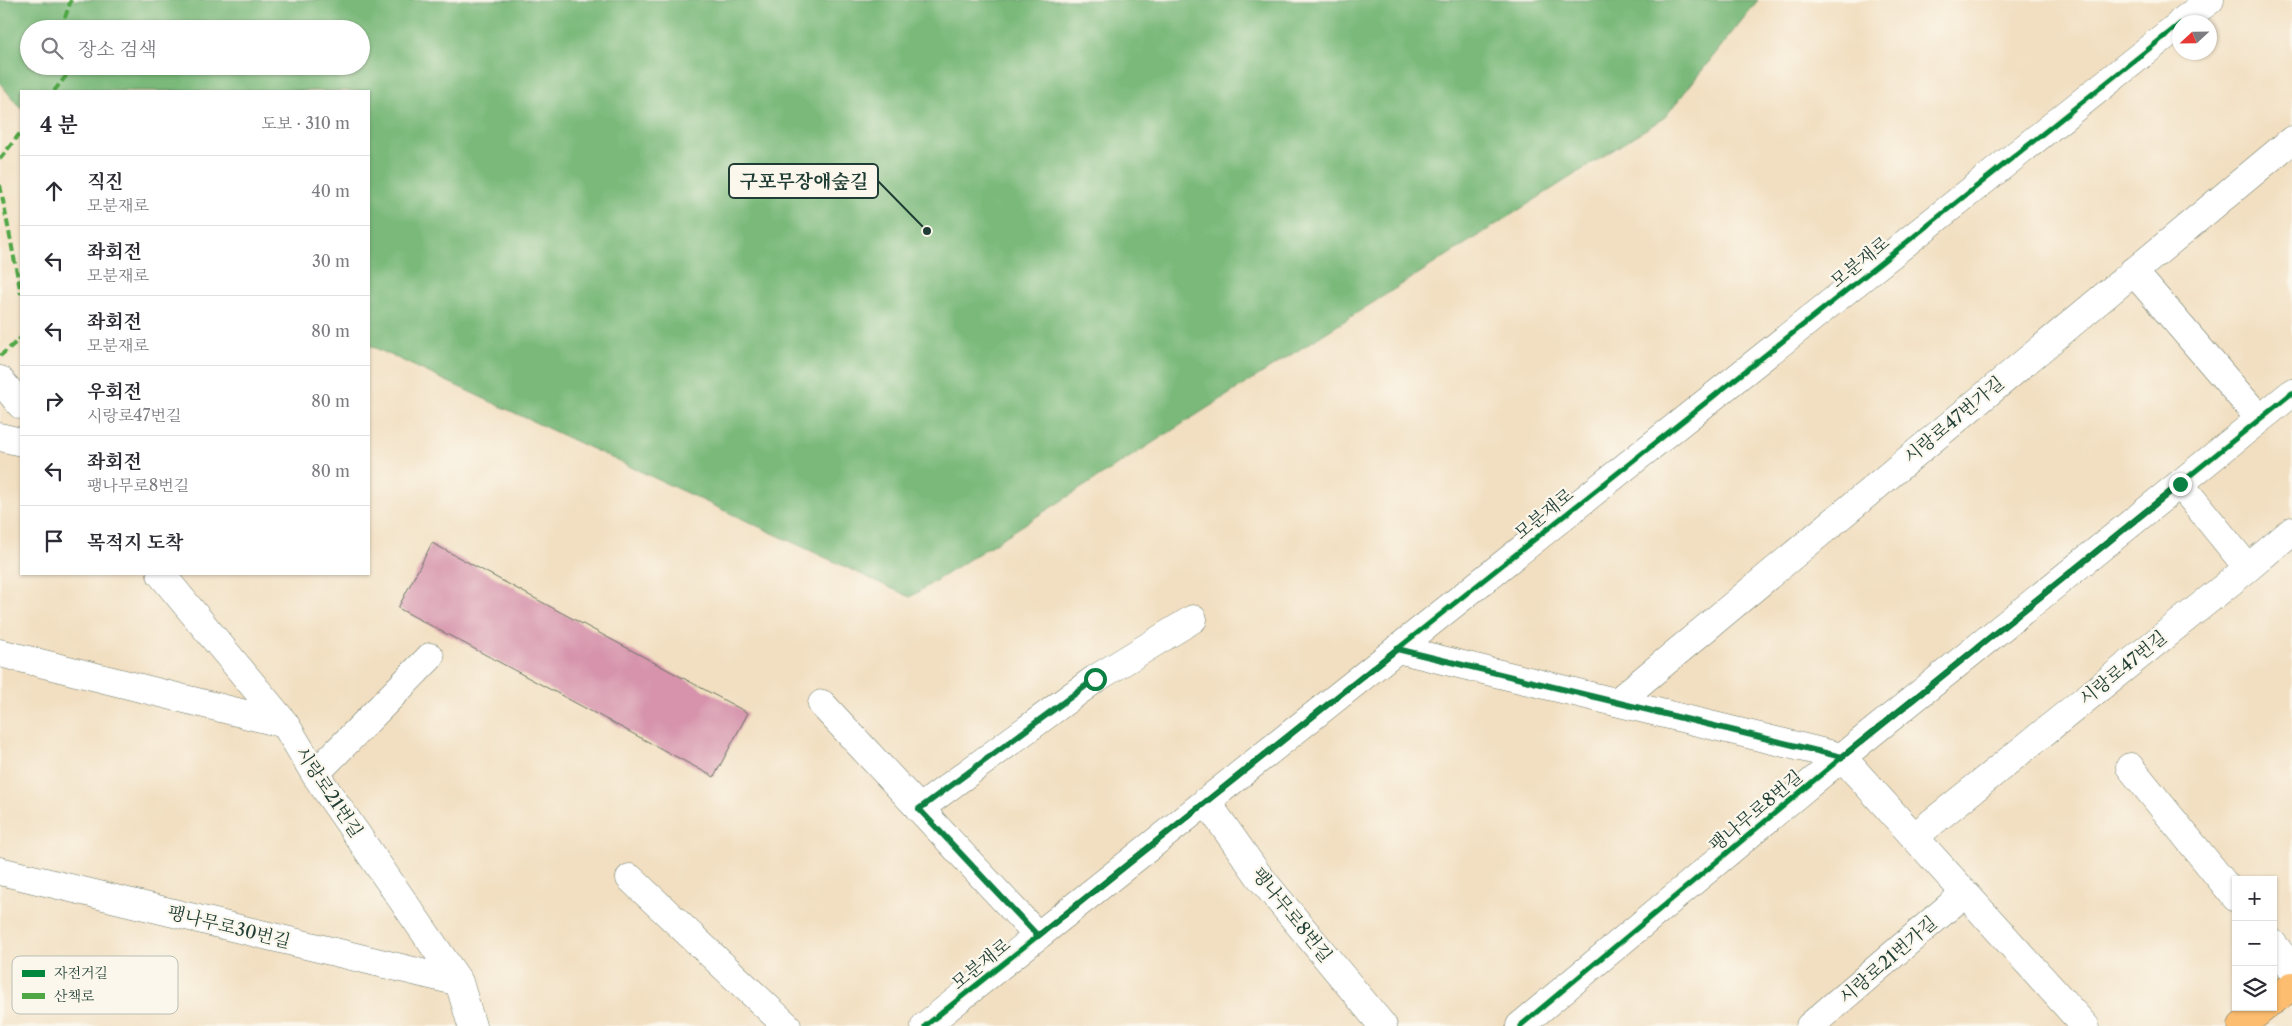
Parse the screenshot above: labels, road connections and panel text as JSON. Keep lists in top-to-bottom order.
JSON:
{
  "streets": {
    "street": [
      "모분재로",
      "시랑로47번가길",
      "시랑로47번길",
      "시랑로21번길",
      "팽나무로8번길",
      "팽나무로30번길",
      "시랑로21번가길"
    ]
  },
  "crossings": [
    ["모분재로", "팽나무로8번길"],
    ["시랑로21번길", "팽나무로30번길"]
  ],
  "places": ["구포무장애숲길"],
  "legend": ["자전거길", "산책로"],
  "north": "left",
  "page": {
    "search": "장소 검색",
    "heading": ["4 분", "도보 · 310 m"],
    "list": [
      ["직진", "모분재로", "40 m"],
      ["좌회전", "모분재로", "30 m"],
      ["좌회전", "모분재로", "80 m"],
      ["우회전", "시랑로47번길", "80 m"],
      ["좌회전", "팽나무로8번길", "80 m"],
      "목적지 도착"
    ],
    "map_buttons": ["+", "−"]
  }
}
